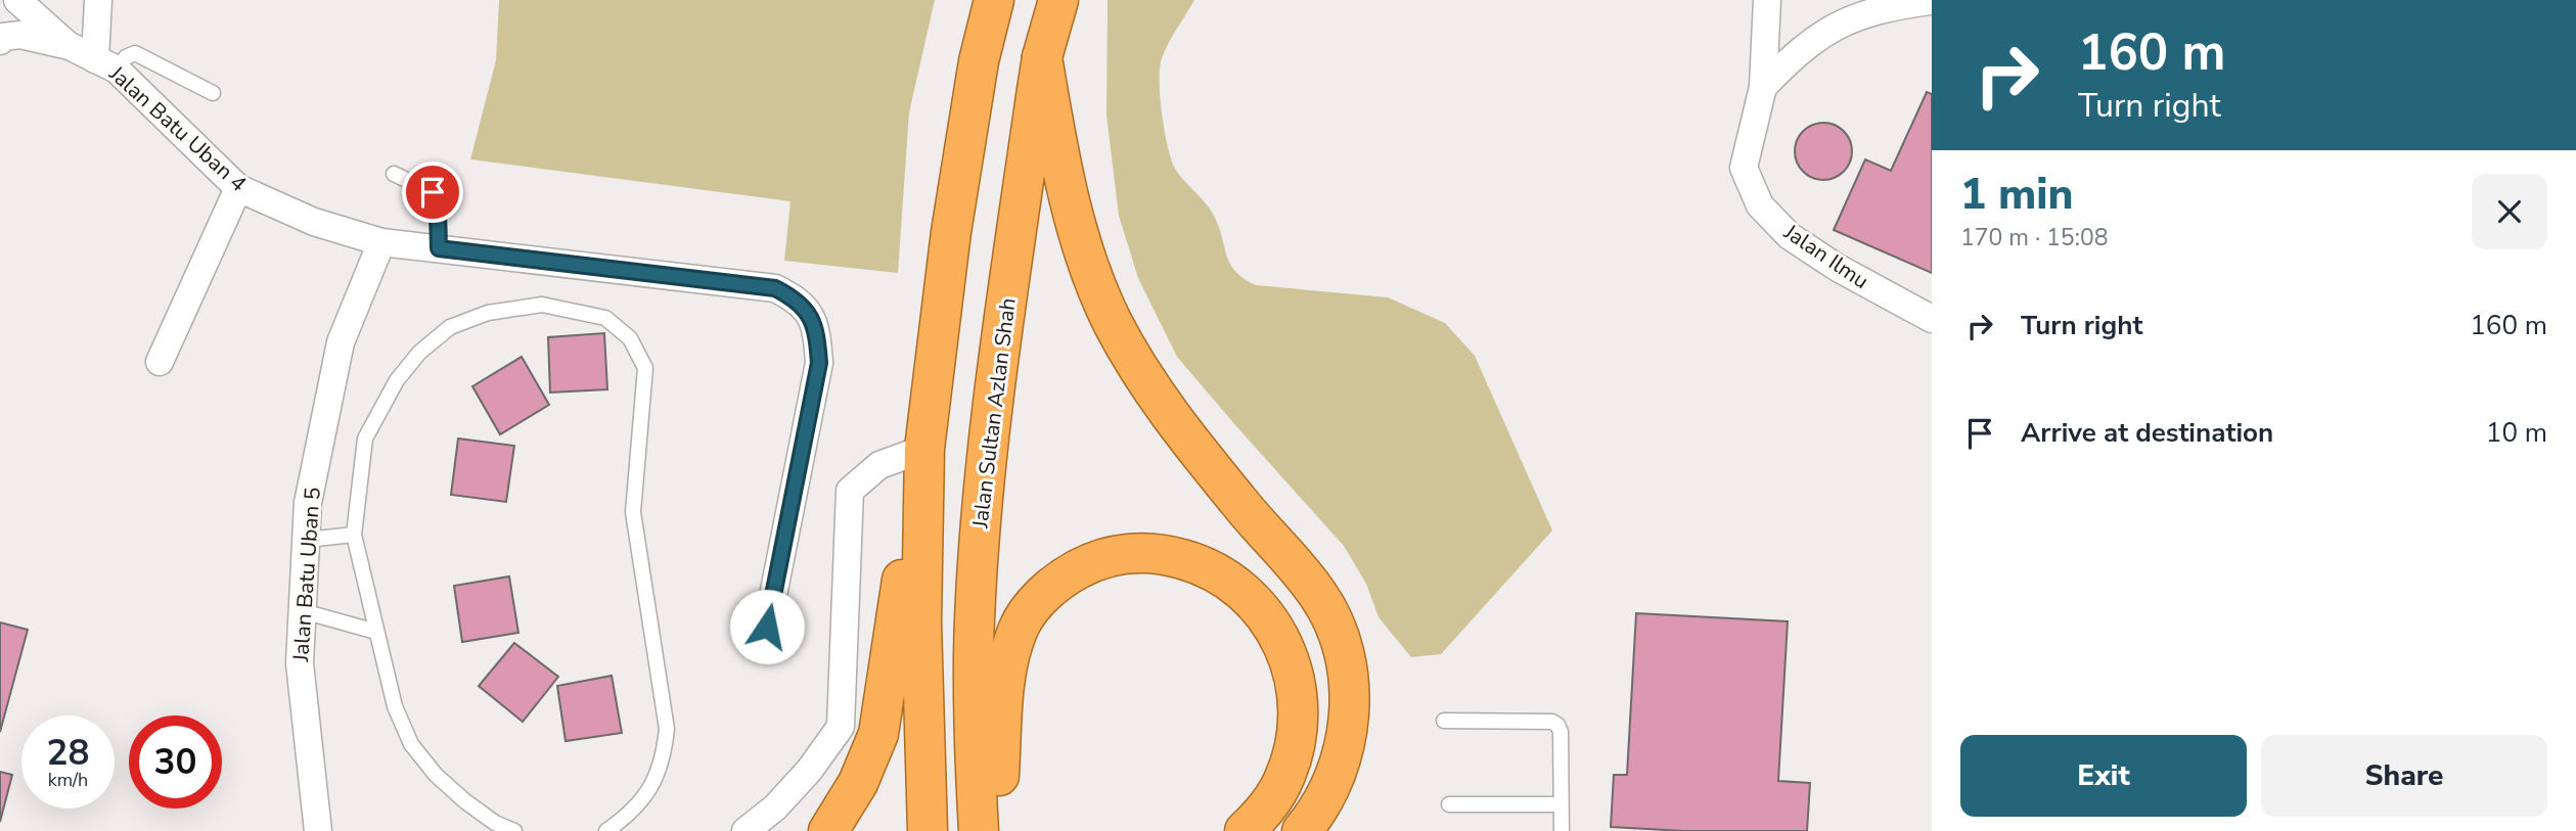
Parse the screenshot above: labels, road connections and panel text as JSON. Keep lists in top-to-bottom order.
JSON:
{
  "streets": {
    "highway": ["Jalan Sultan Azlan Shah"],
    "street": ["Jalan Batu Uban 4", "Jalan Ilmu", "Jalan Batu Uban 5"]
  },
  "crossings": [
    ["Jalan Batu Uban 4", "Jalan Batu Uban 5"]
  ],
  "page": {
    "turn": ["160 m", "Turn right"],
    "heading": ["1 min", "170 m · 15:08"],
    "list": [
      {
        "name": "Turn right",
        "value": "160 m"
      },
      {
        "name": "Arrive at destination",
        "value": "10 m"
      }
    ],
    "speed": "28 km/h",
    "limit": "30",
    "buttons": ["Exit", "Share"]
  }
}
